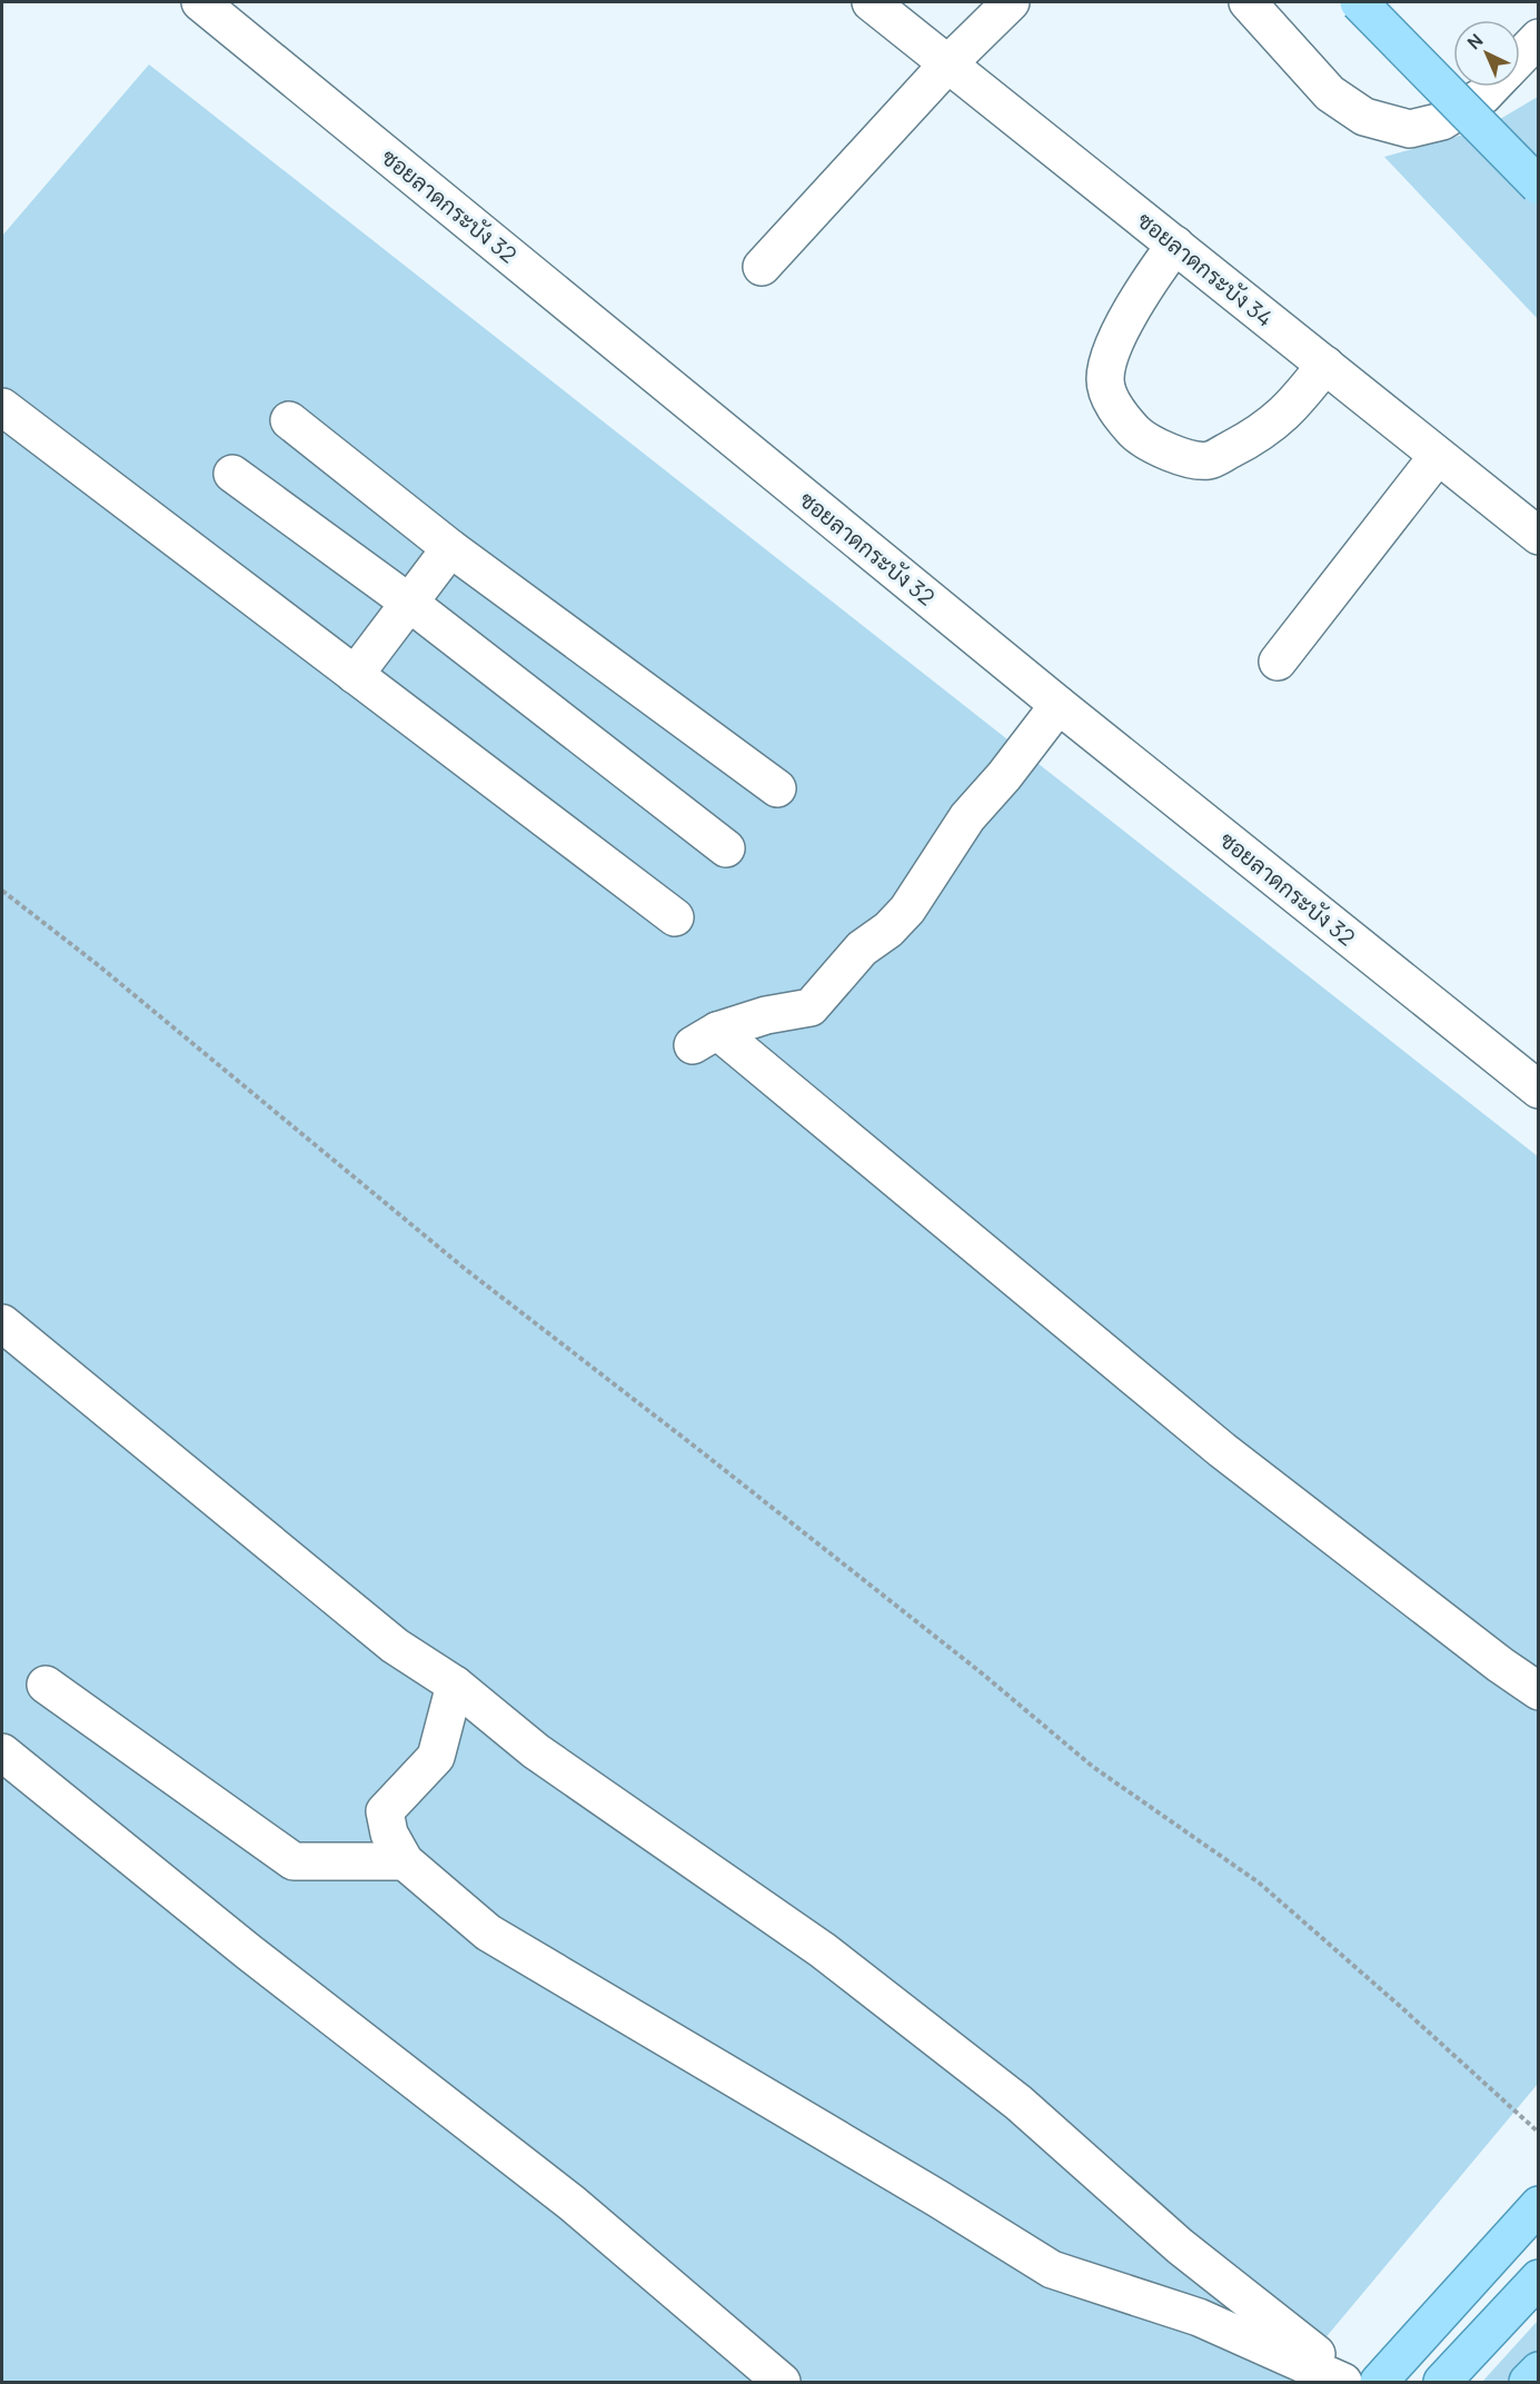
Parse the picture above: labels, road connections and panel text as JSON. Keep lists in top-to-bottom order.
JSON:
{
  "streets": {
    "street": ["ซอยลาดกระบัง 32", "ซอยลาดกระบัง 34"]
  },
  "north": "top left"
}
